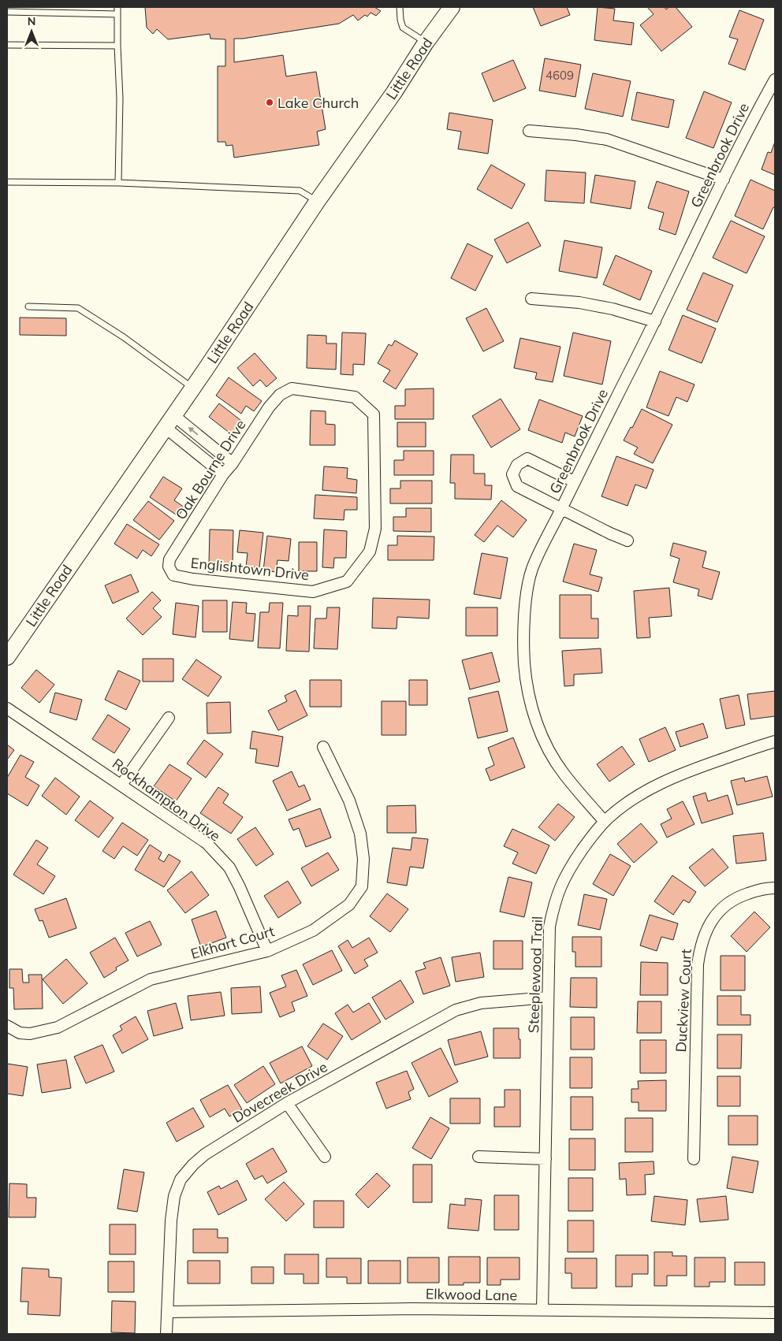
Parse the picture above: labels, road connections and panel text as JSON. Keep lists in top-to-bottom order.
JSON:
{
  "streets": {
    "street": [
      "Little Road",
      "Greenbrook Drive",
      "Oak Bourne Drive",
      "Englishtown Drive",
      "Rockhampton Drive",
      "Elkhart Court",
      "Steeplewood Trail",
      "Duckview Court",
      "Dovecreek Drive",
      "Elkwood Lane"
    ]
  },
  "crossings": [
    ["Greenbrook Drive", "Steeplewood Trail"],
    ["Oak Bourne Drive", "Englishtown Drive"],
    ["Rockhampton Drive", "Elkhart Court"],
    ["Steeplewood Trail", "Dovecreek Drive"],
    ["Steeplewood Trail", "Elkwood Lane"],
    ["Dovecreek Drive", "Elkwood Lane"]
  ],
  "places": ["Lake Church"],
  "house_numbers": ["4609"],
  "north": "top"
}
